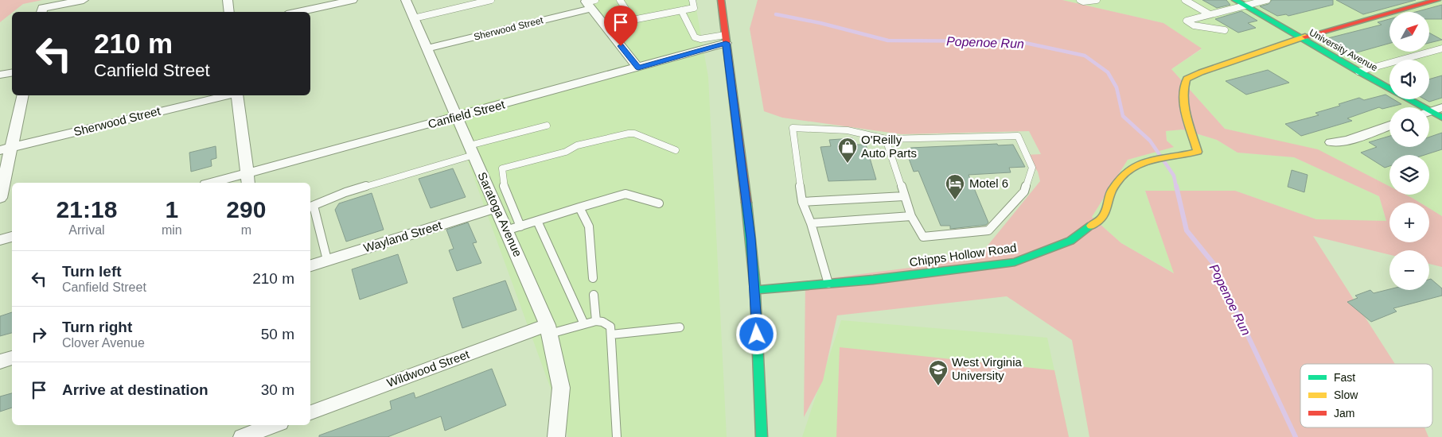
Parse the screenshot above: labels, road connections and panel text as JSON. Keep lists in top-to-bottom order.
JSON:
{
  "streets": {
    "street": [
      "Sherwood Street",
      "University Avenue",
      "Canfield Street",
      "Saratoga Avenue",
      "Wayland Street",
      "Chipps Hollow Road",
      "Wildwood Street"
    ]
  },
  "crossings": [
    ["Sherwood Street", "Saratoga Avenue"],
    ["University Avenue", "Chipps Hollow Road"],
    ["Canfield Street", "Saratoga Avenue"],
    ["Saratoga Avenue", "Wayland Street"],
    ["Saratoga Avenue", "Wildwood Street"]
  ],
  "water": ["Popenoe Run"],
  "places": {
    "shop": ["O'Reilly Auto Parts"],
    "hotel": ["Motel 6"],
    "school or university": ["West Virginia University"]
  },
  "legend": ["Fast", "Slow", "Jam"],
  "north": "top right",
  "page": {
    "map_buttons": ["+", "−"],
    "turn": ["210 m", "Canfield Street"],
    "eta": [
      "21:18",
      "Arrival",
      "1",
      "min",
      "290",
      "m"
    ],
    "list": [
      {
        "name": "Turn left",
        "note": "Canfield Street",
        "value": "210 m"
      },
      {
        "name": "Turn right",
        "note": "Clover Avenue",
        "value": "50 m"
      },
      {
        "name": "Arrive at destination",
        "value": "30 m"
      }
    ]
  }
}
